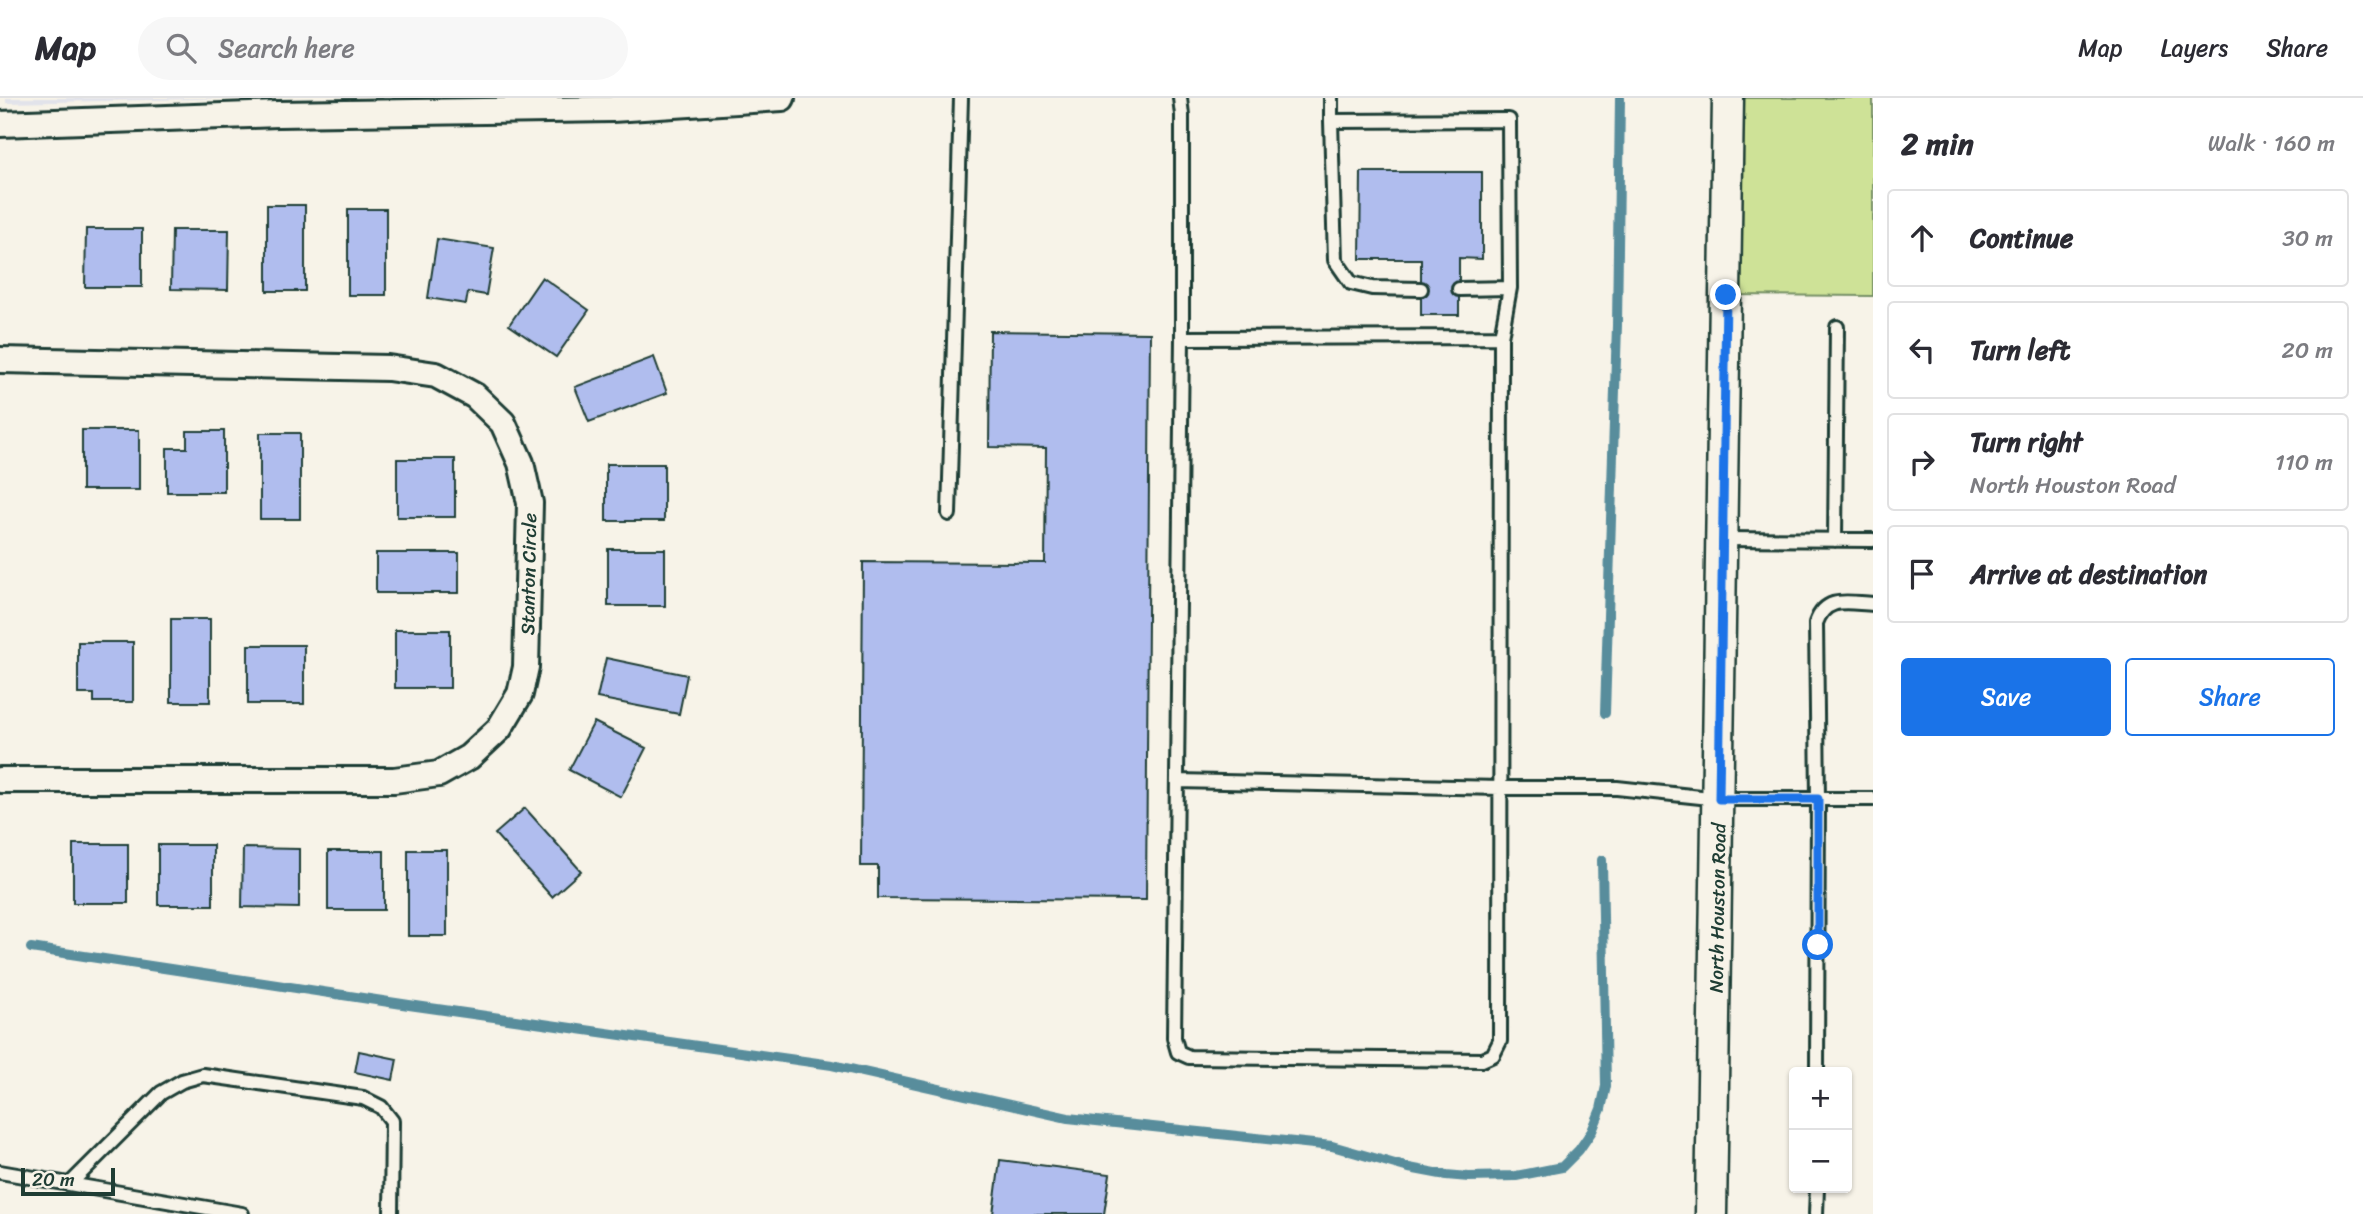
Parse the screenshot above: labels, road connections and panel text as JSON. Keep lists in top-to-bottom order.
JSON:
{
  "streets": {
    "street": ["Stanton Circle", "North Houston Road"]
  },
  "scale_bar": "20 m",
  "page": {
    "header": "Map",
    "search": "Search here",
    "nav": ["Map", "Layers", "Share"],
    "heading": ["2 min", "Walk · 160 m"],
    "list": [
      ["Continue", "30 m"],
      ["Turn left", "20 m"],
      ["Turn right", "North Houston Road", "110 m"],
      "Arrive at destination"
    ],
    "buttons": ["Save", "Share"],
    "map_buttons": ["+", "−"],
    "scale": "20 m"
  }
}
